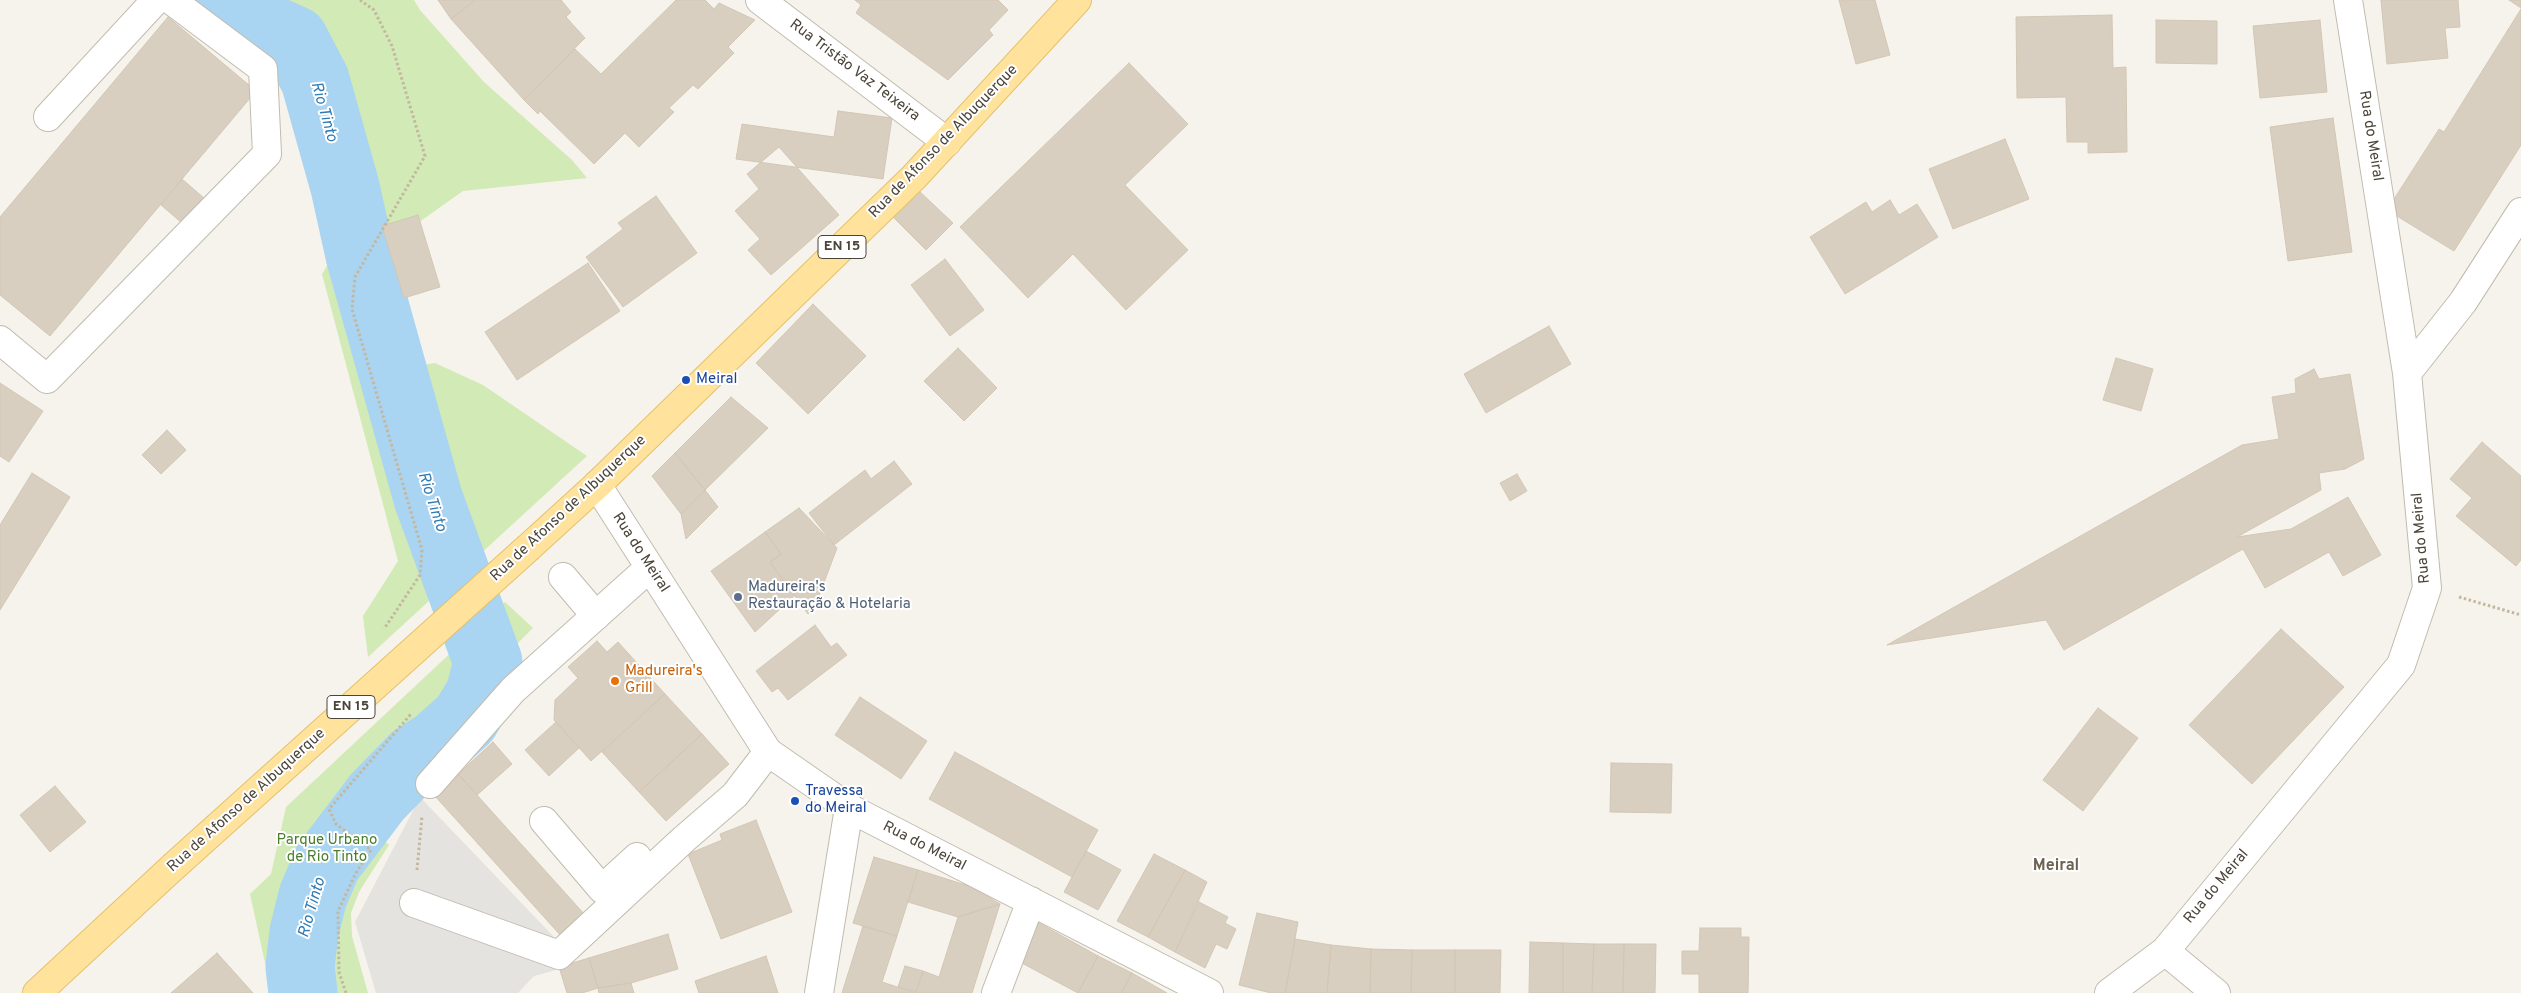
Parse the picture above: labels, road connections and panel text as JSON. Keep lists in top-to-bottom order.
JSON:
{
  "streets": {
    "main road": ["Rua de Afonso de Albuquerque", "EN 15"],
    "street": ["Rua Tristão Vaz Teixeira", "Rua do Meiral"]
  },
  "crossings": [
    ["Rua Tristão Vaz Teixeira", "Rua de Afonso de Albuquerque"],
    ["Rua do Meiral", "Rua de Afonso de Albuquerque"]
  ],
  "districts": ["Meiral"],
  "water": ["Rio Tinto"],
  "parks": ["Parque Urbano de Rio Tinto"],
  "places": [
    "Meiral",
    "Madureira's Restauração & Hotelaria",
    "Madureira's Grill",
    "Travessa do Meiral"
  ]
}
